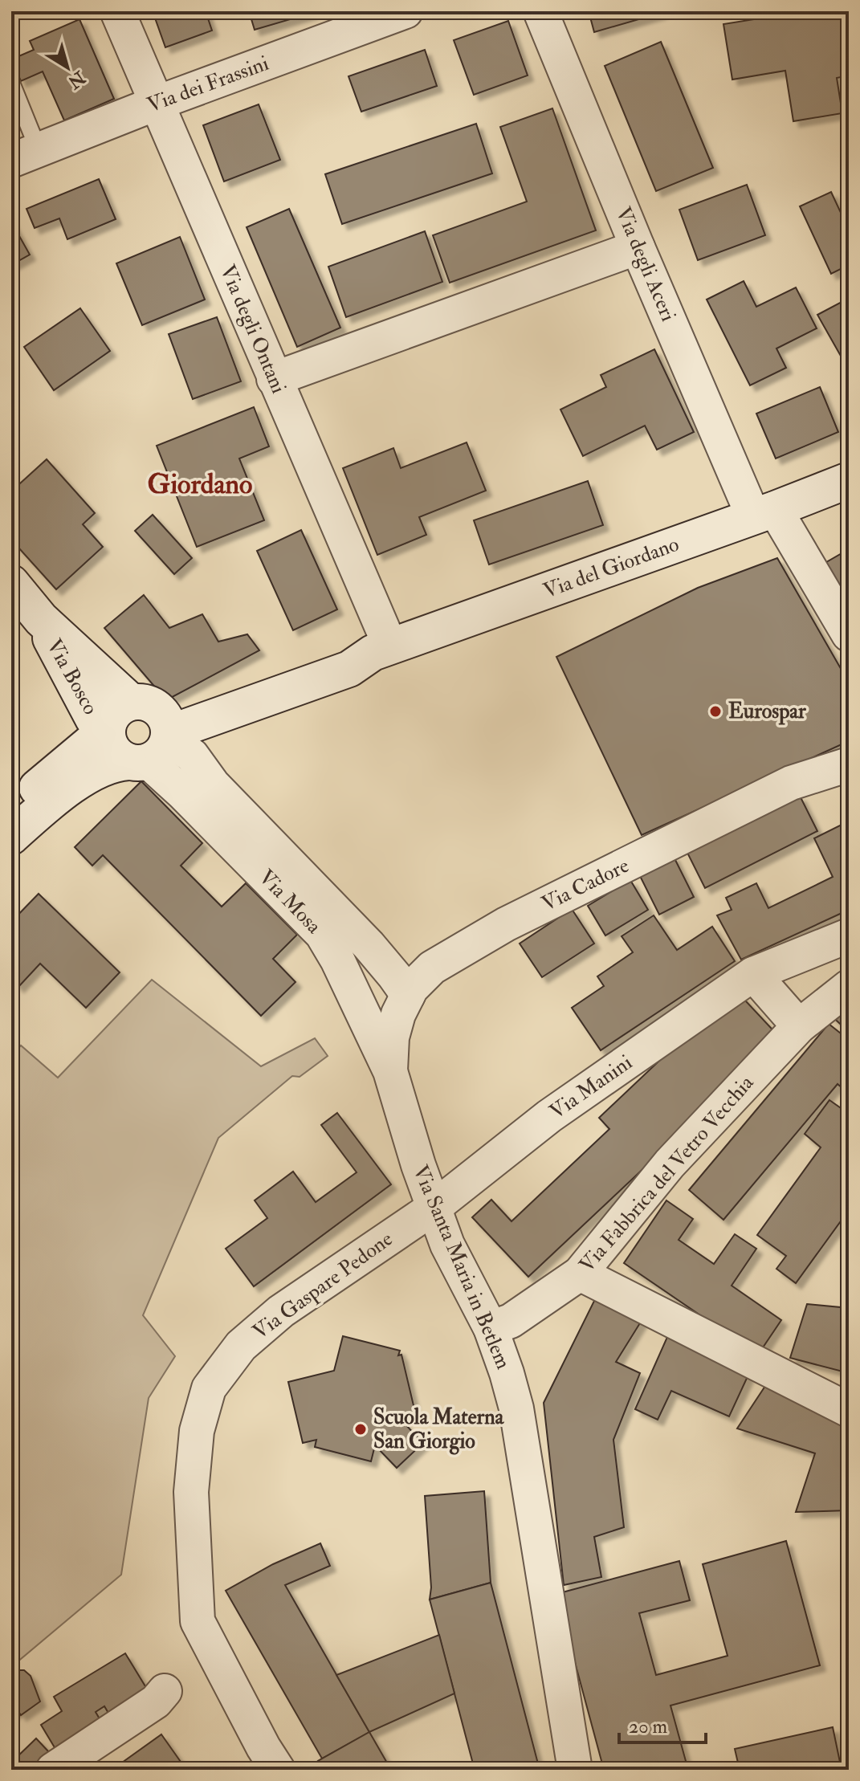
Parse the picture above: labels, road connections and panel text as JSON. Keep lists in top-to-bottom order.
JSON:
{
  "streets": {
    "street": [
      "Via dei Frassini",
      "Via degli Aceri",
      "Via degli Ontani",
      "Via del Giordano",
      "Via Bosco",
      "Via Cadore",
      "Via Mosa",
      "Via Manini",
      "Via Fabbrica del Vetro Vecchia",
      "Via Santa Maria in Betlem",
      "Via Gaspare Pedone"
    ]
  },
  "crossings": [
    ["Via dei Frassini", "Via degli Ontani"],
    ["Via degli Aceri", "Via del Giordano"],
    ["Via degli Ontani", "Via del Giordano"],
    ["Via del Giordano", "Via Bosco"],
    ["Via del Giordano", "Via Mosa"],
    ["Via Bosco", "Via Mosa"],
    ["Via Cadore", "Via Mosa"],
    ["Via Cadore", "Via Santa Maria in Betlem"],
    ["Via Mosa", "Via Santa Maria in Betlem"],
    ["Via Manini", "Via Santa Maria in Betlem"],
    ["Via Manini", "Via Gaspare Pedone"],
    ["Via Fabbrica del Vetro Vecchia", "Via Santa Maria in Betlem"],
    ["Via Santa Maria in Betlem", "Via Gaspare Pedone"]
  ],
  "districts": ["Giordano"],
  "places": ["Eurospar", "Scuola Materna San Giorgio"],
  "scale_bar": "20 m",
  "north": "bottom right"
}
